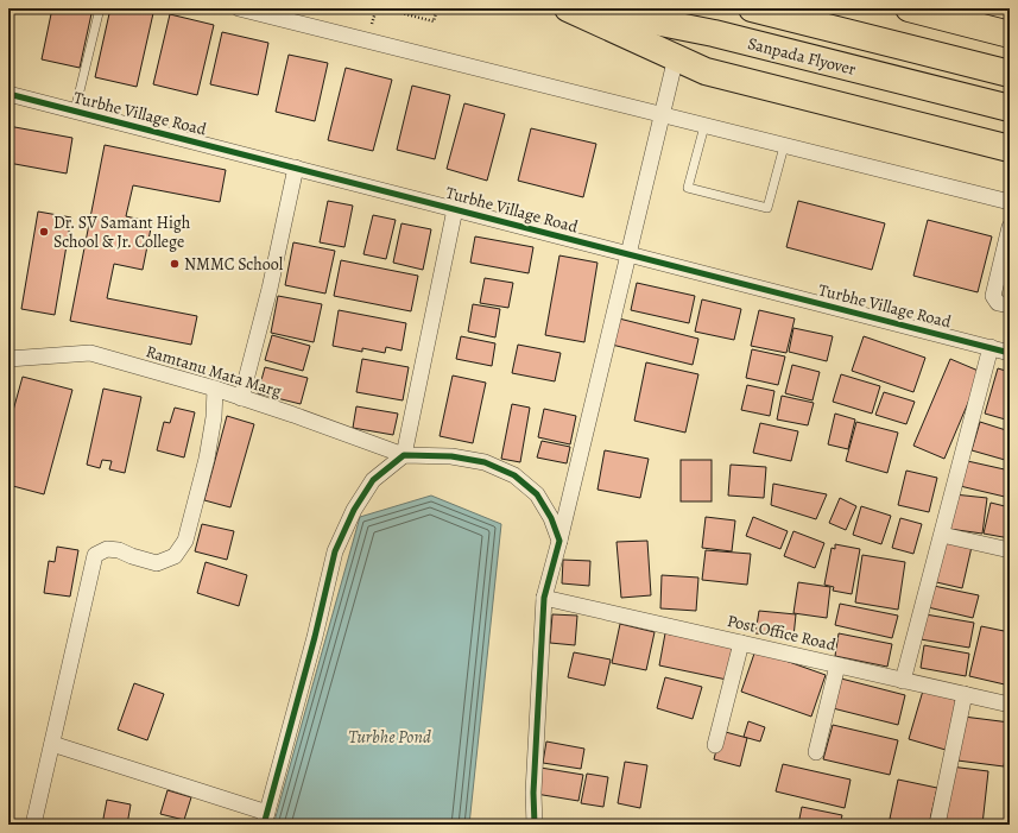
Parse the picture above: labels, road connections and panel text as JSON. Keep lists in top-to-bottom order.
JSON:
{
  "streets": {
    "highway": ["Sanpada Flyover"],
    "street": ["Turbhe Village Road", "Ramtanu Mata Marg", "Post Office Road"]
  },
  "water": ["Turbhe Pond"],
  "places": ["Dr. SV Samant High School & Jr. College", "NMMC School"]
}
